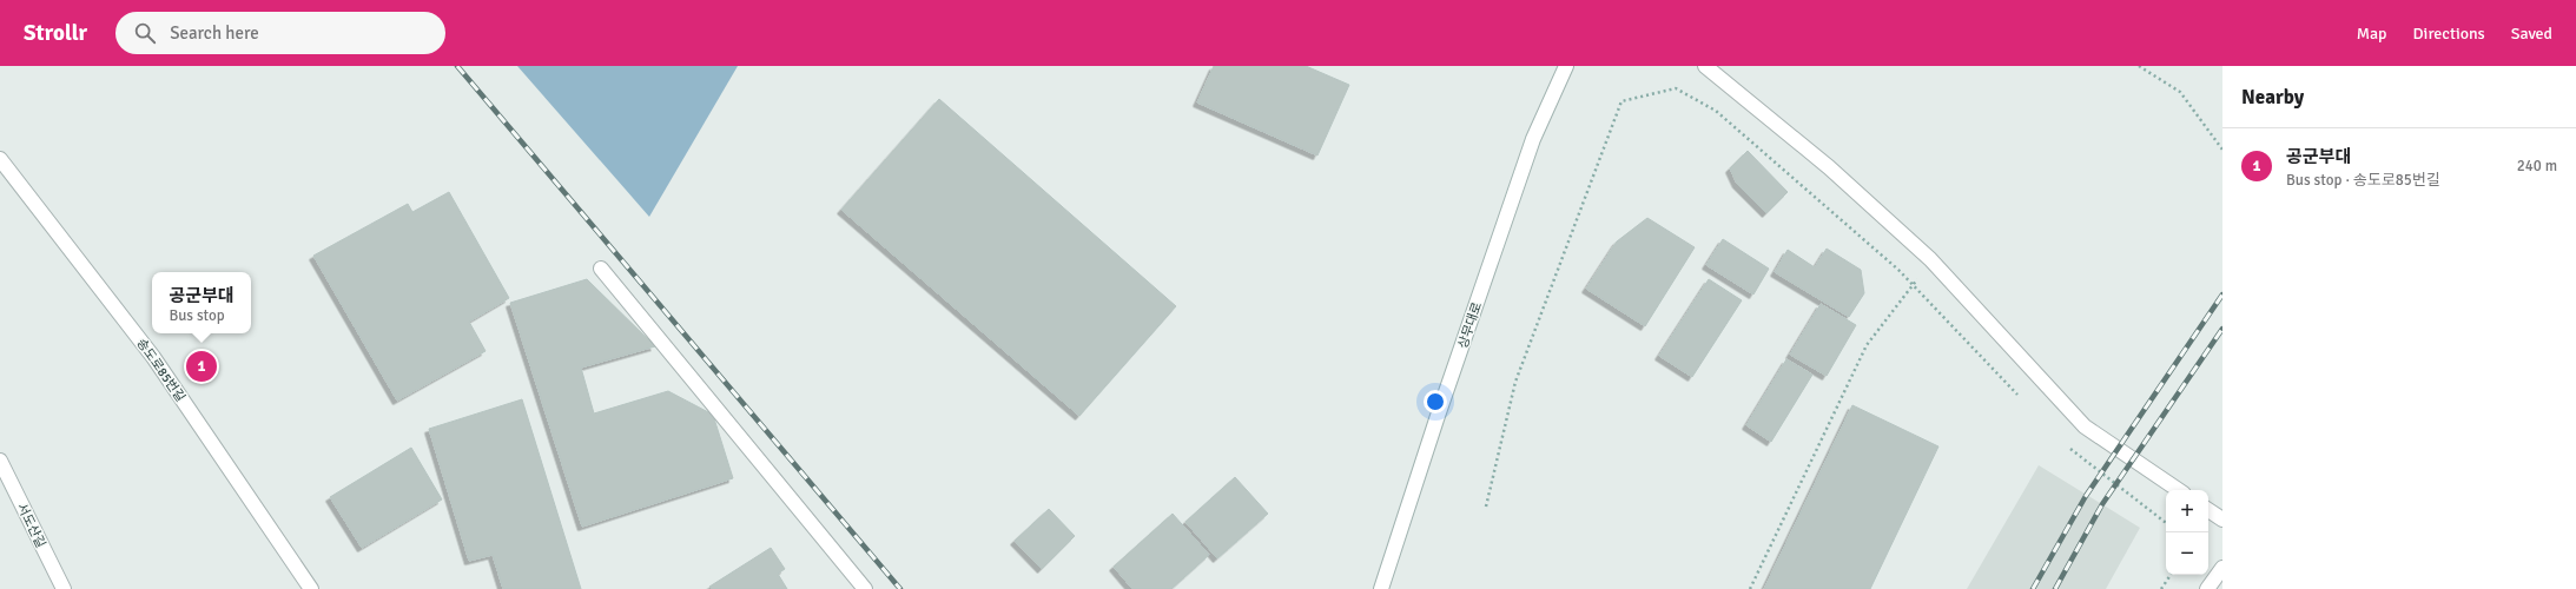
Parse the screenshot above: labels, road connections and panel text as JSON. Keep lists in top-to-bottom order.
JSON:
{
  "streets": {
    "street": ["상무대로", "송도로85번길", "서도산길"]
  },
  "page": {
    "header": "Strollr",
    "search": "Search here",
    "nav": ["Map", "Directions", "Saved"],
    "heading": "Nearby",
    "list": [
      {
        "mark": "1",
        "name": "공군부대",
        "note": "Bus stop · 송도로85번길",
        "value": "240 m"
      }
    ],
    "popup": ["공군부대", "Bus stop"],
    "pins": "1",
    "map_buttons": ["+", "−"]
  }
}
